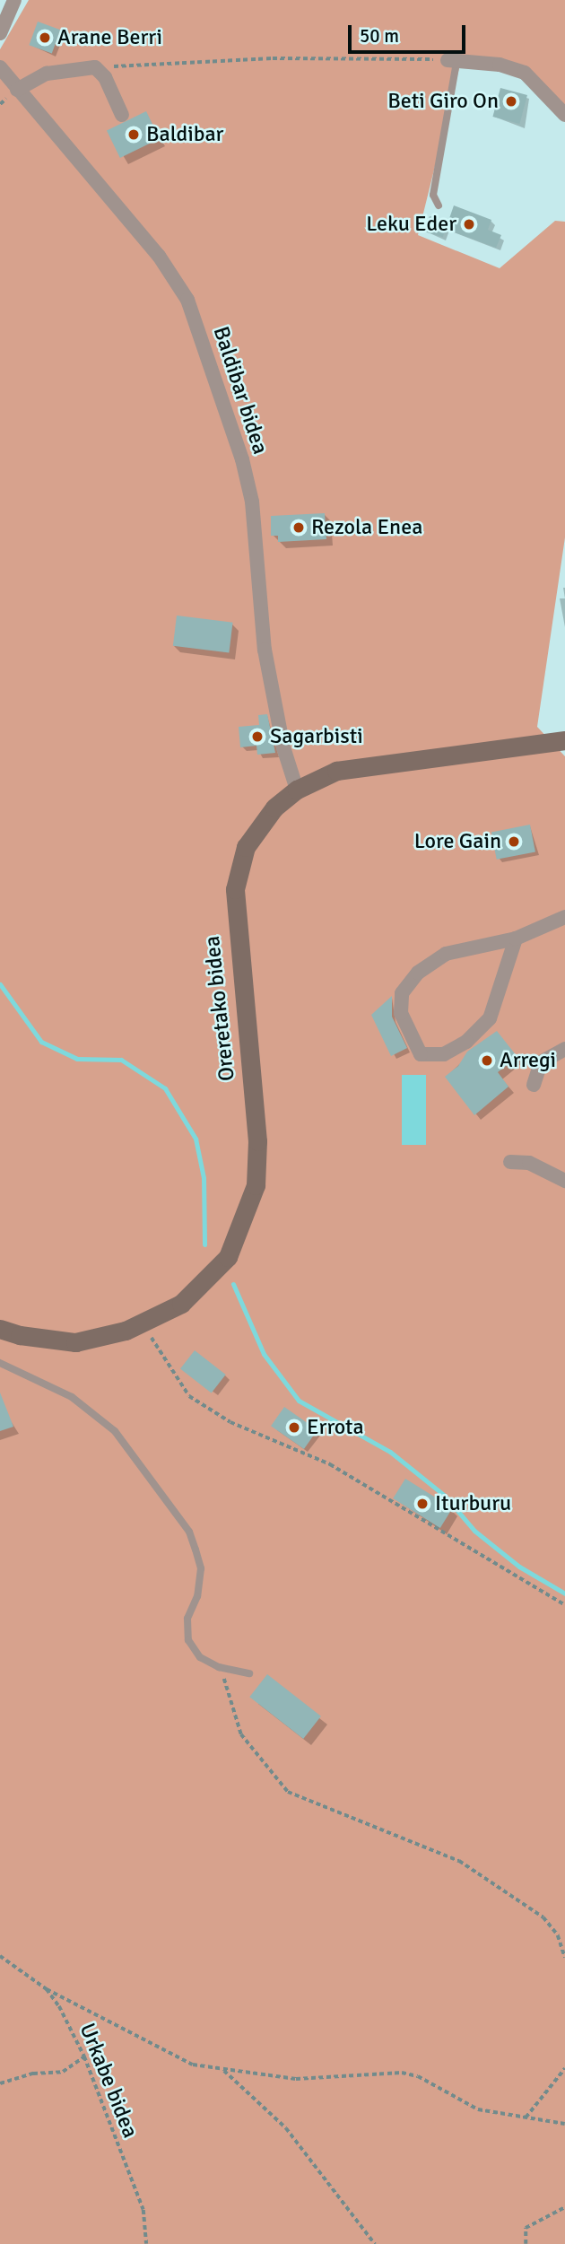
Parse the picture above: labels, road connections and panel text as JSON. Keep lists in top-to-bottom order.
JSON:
{
  "streets": {
    "main road": ["Oreretako bidea"],
    "street": ["Baldibar bidea"],
    "path": ["Urkabe bidea"]
  },
  "crossings": [
    ["Baldibar bidea", "Oreretako bidea"]
  ],
  "places": [
    "Arane Berri",
    "Beti Giro On",
    "Baldibar",
    "Leku Eder",
    "Rezola Enea",
    "Sagarbisti",
    "Lore Gain",
    "Arregi",
    "Errota",
    "Iturburu"
  ],
  "scale_bar": "50 m"
}
